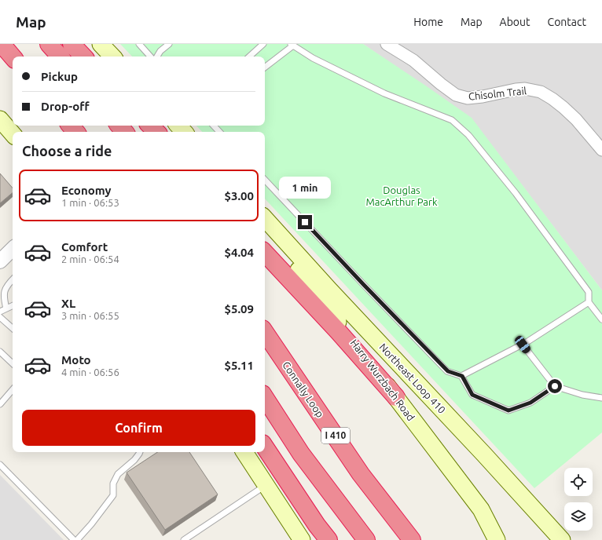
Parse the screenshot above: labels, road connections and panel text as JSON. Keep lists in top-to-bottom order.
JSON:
{
  "streets": {
    "highway": ["Connally Loop", "I 410"],
    "main road": ["Northeast Loop 410", "Harry Wurzbach Road"],
    "street": ["Chisolm Trail"]
  },
  "parks": ["Douglas MacArthur Park"],
  "page": {
    "header": "Map",
    "nav": [
      "Home",
      "Map",
      "About",
      "Contact"
    ],
    "banner": ["Pickup", "Drop-off"],
    "heading": "Choose a ride",
    "list": [
      {
        "name": "Economy",
        "note": "1 min · 06:53",
        "value": "$3.00"
      },
      {
        "name": "Comfort",
        "note": "2 min · 06:54",
        "value": "$4.04"
      },
      {
        "name": "XL",
        "note": "3 min · 06:55",
        "value": "$5.09"
      },
      {
        "name": "Moto",
        "note": "4 min · 06:56",
        "value": "$5.11"
      }
    ],
    "bubble": "1 min",
    "buttons": "Confirm"
  }
}
